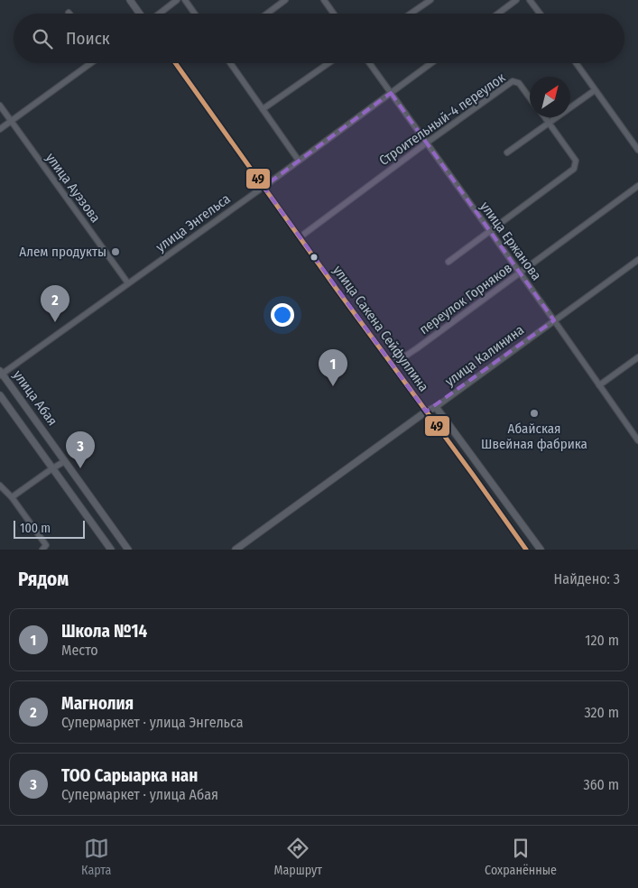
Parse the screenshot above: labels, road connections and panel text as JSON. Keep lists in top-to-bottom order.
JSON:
{
  "streets": {
    "street": [
      "Строительный-4 переулок",
      "улица Ауэзова",
      "улица Энгельса",
      "улица Ержанова",
      "переулок Горняков",
      "улица Сакена Сейфуллина",
      "улица Калинина",
      "улица Абая"
    ]
  },
  "crossings": [
    ["Строительный-4 переулок", "улица Ержанова"],
    ["Строительный-4 переулок", "улица Сакена Сейфуллина"],
    ["улица Ауэзова", "улица Энгельса"],
    ["улица Энгельса", "улица Ержанова"],
    ["улица Энгельса", "улица Сакена Сейфуллина"],
    ["улица Энгельса", "улица Абая"],
    ["улица Ержанова", "переулок Горняков"],
    ["улица Ержанова", "улица Калинина"],
    ["переулок Горняков", "улица Сакена Сейфуллина"],
    ["улица Сакена Сейфуллина", "улица Калинина"]
  ],
  "places": ["Алем продукты", "Абайская Швейная фабрика"],
  "lines": ["transit line 49"],
  "scale_bar": "100 m",
  "north": "top right",
  "page": {
    "search": "Поиск",
    "pins": ["2", "1", "3"],
    "scale": "100 m",
    "heading": ["Рядом", "Найдено: 3"],
    "list": [
      {
        "mark": "1",
        "name": "Школа №14",
        "note": "Место",
        "value": "120 m"
      },
      {
        "mark": "2",
        "name": "Магнолия",
        "note": "Супермаркет · улица Энгельса",
        "value": "320 m"
      },
      {
        "mark": "3",
        "name": "ТОО Сарыарка нан",
        "note": "Супермаркет · улица Абая",
        "value": "360 m"
      }
    ],
    "nav": ["Карта", "Маршрут", "Сохранённые"]
  }
}
